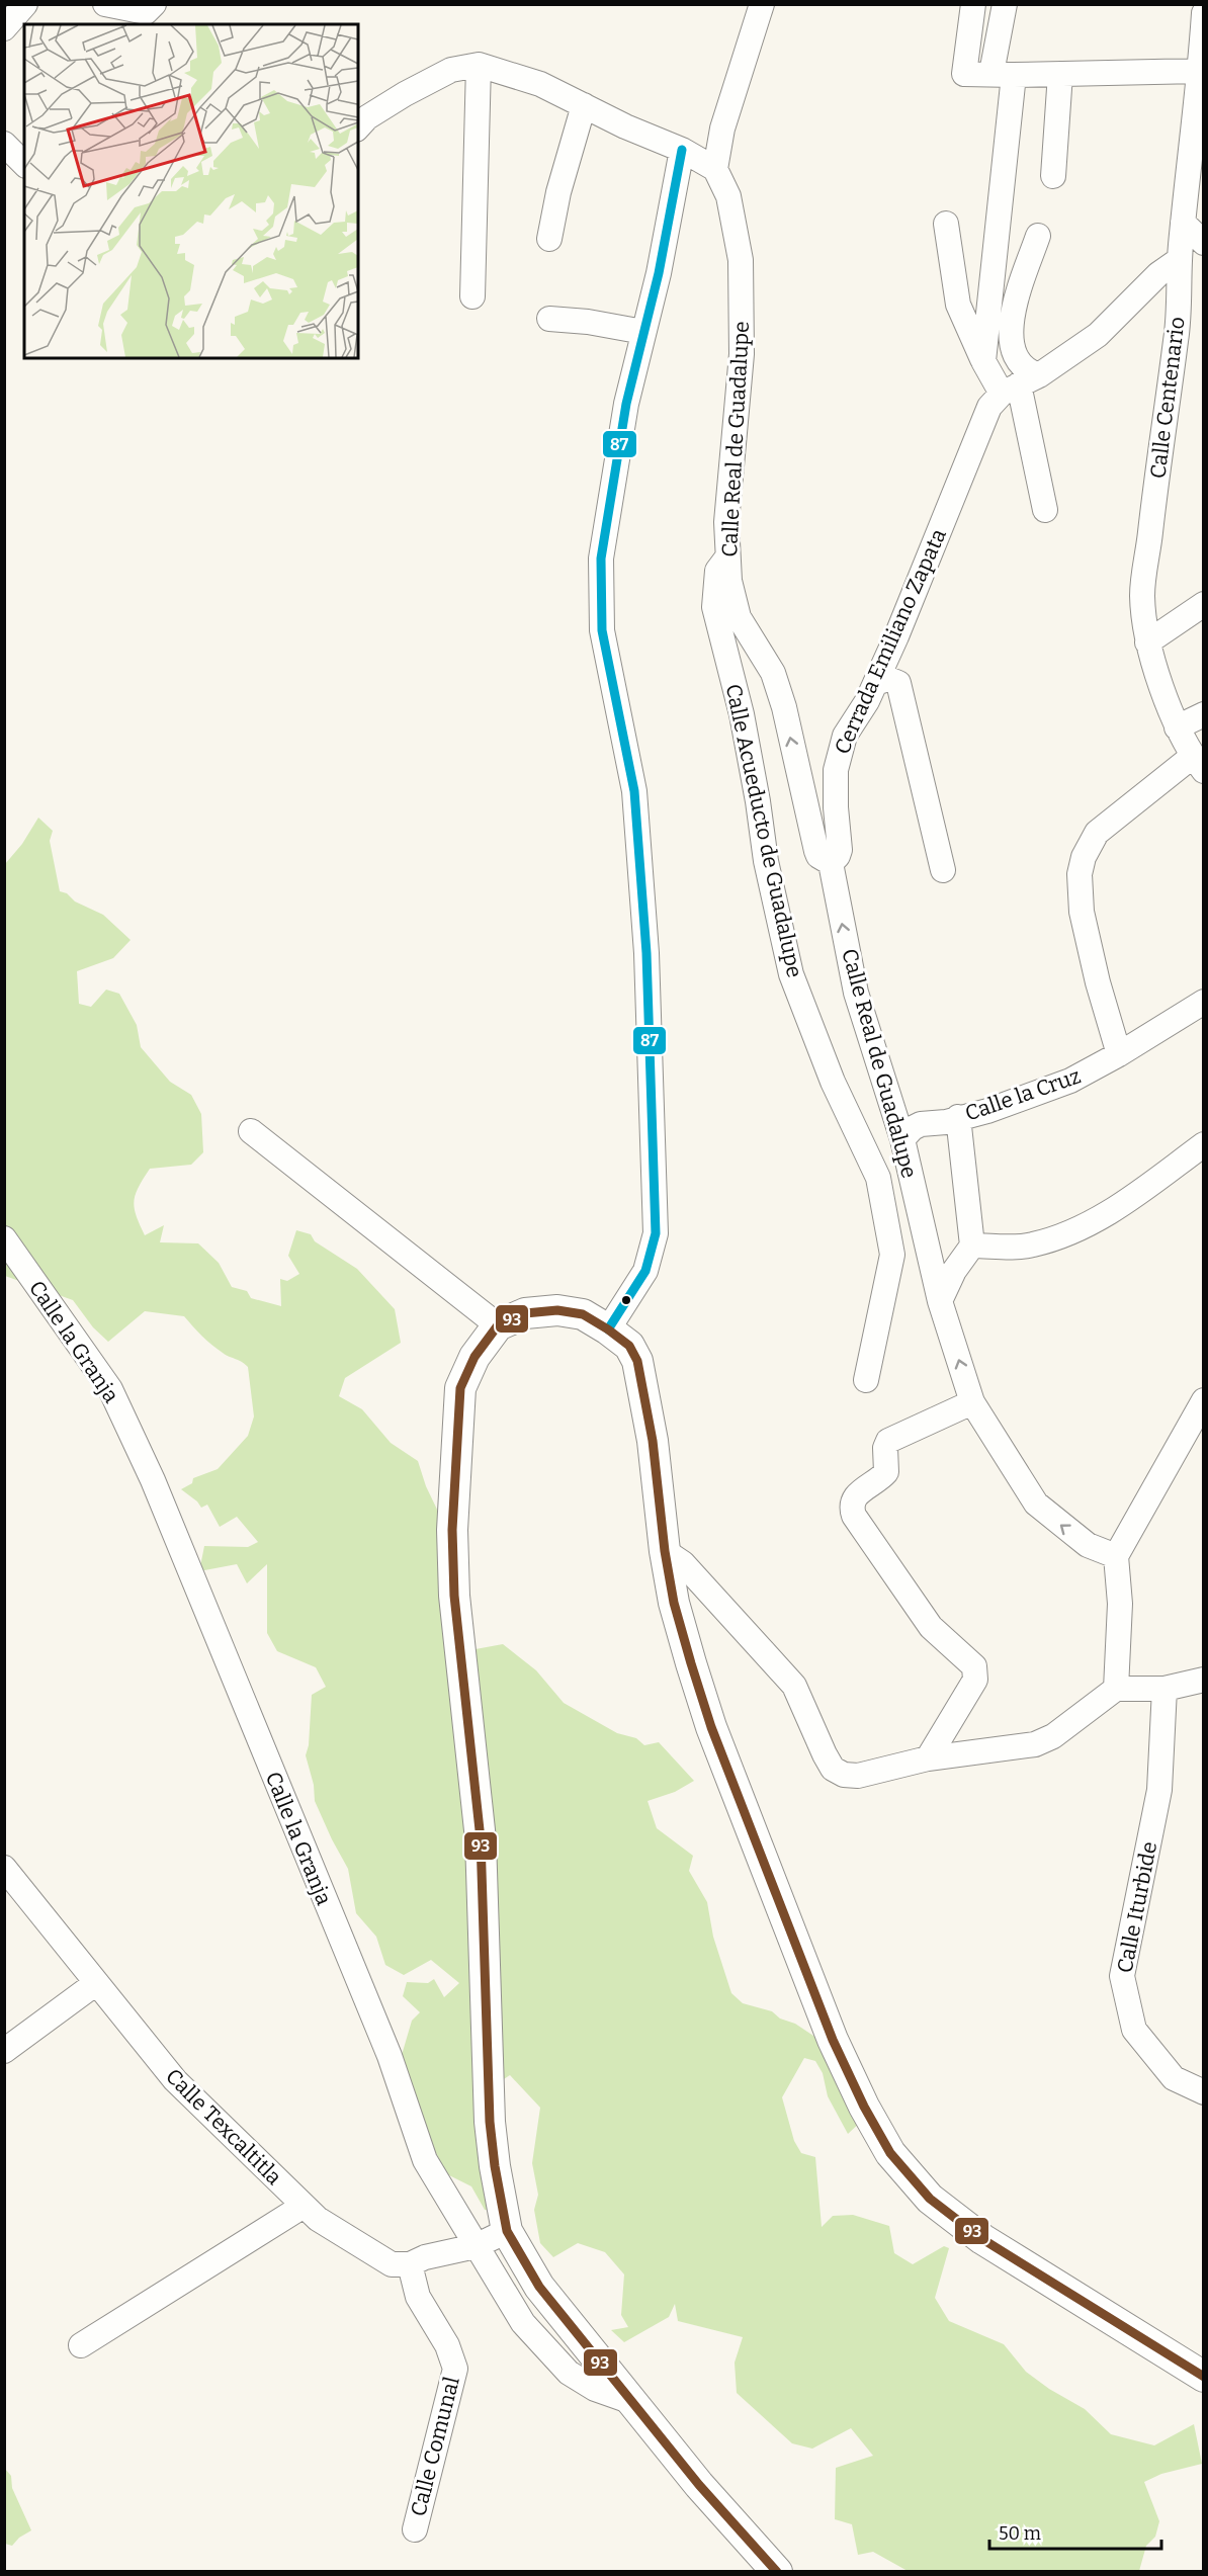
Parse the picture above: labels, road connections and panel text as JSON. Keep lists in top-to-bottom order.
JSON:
{
  "streets": {
    "street": [
      "Calle Centenario",
      "Calle Real de Guadalupe",
      "Cerrada Emiliano Zapata",
      "Calle Acueducto de Guadalupe",
      "Calle la Cruz",
      "Calle la Granja",
      "Calle Iturbide",
      "Calle Texcaltitla",
      "Calle Comunal"
    ]
  },
  "crossings": [
    ["Calle Centenario", "Cerrada Emiliano Zapata"],
    ["Calle Real de Guadalupe", "Cerrada Emiliano Zapata"],
    ["Calle Real de Guadalupe", "Calle Acueducto de Guadalupe"],
    ["Calle Real de Guadalupe", "Calle la Cruz"],
    ["Calle Texcaltitla", "Calle Comunal"]
  ],
  "one_way": ["Calle Real de Guadalupe"],
  "lines": ["transit line 87", "transit line 93"],
  "scale_bar": "50 m"
}
